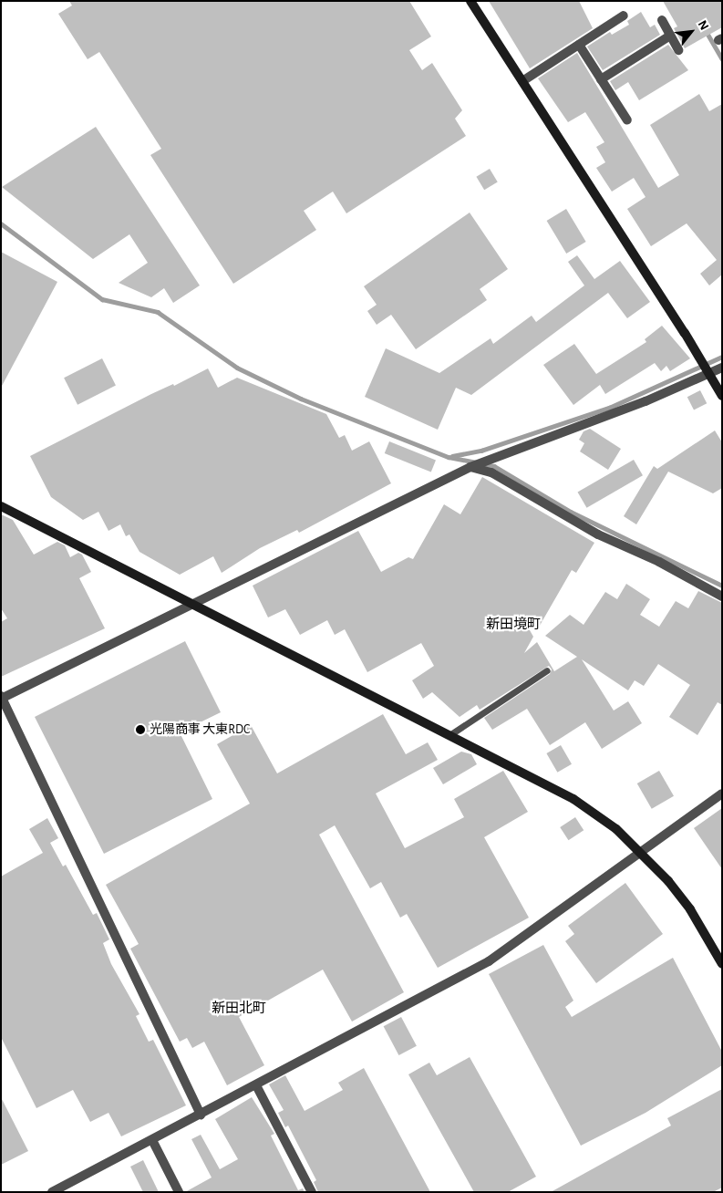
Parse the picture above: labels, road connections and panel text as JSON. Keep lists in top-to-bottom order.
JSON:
{
  "districts": ["新田境町", "新田北町"],
  "places": ["光陽商事 大東RDC"],
  "north": "top right"
}
